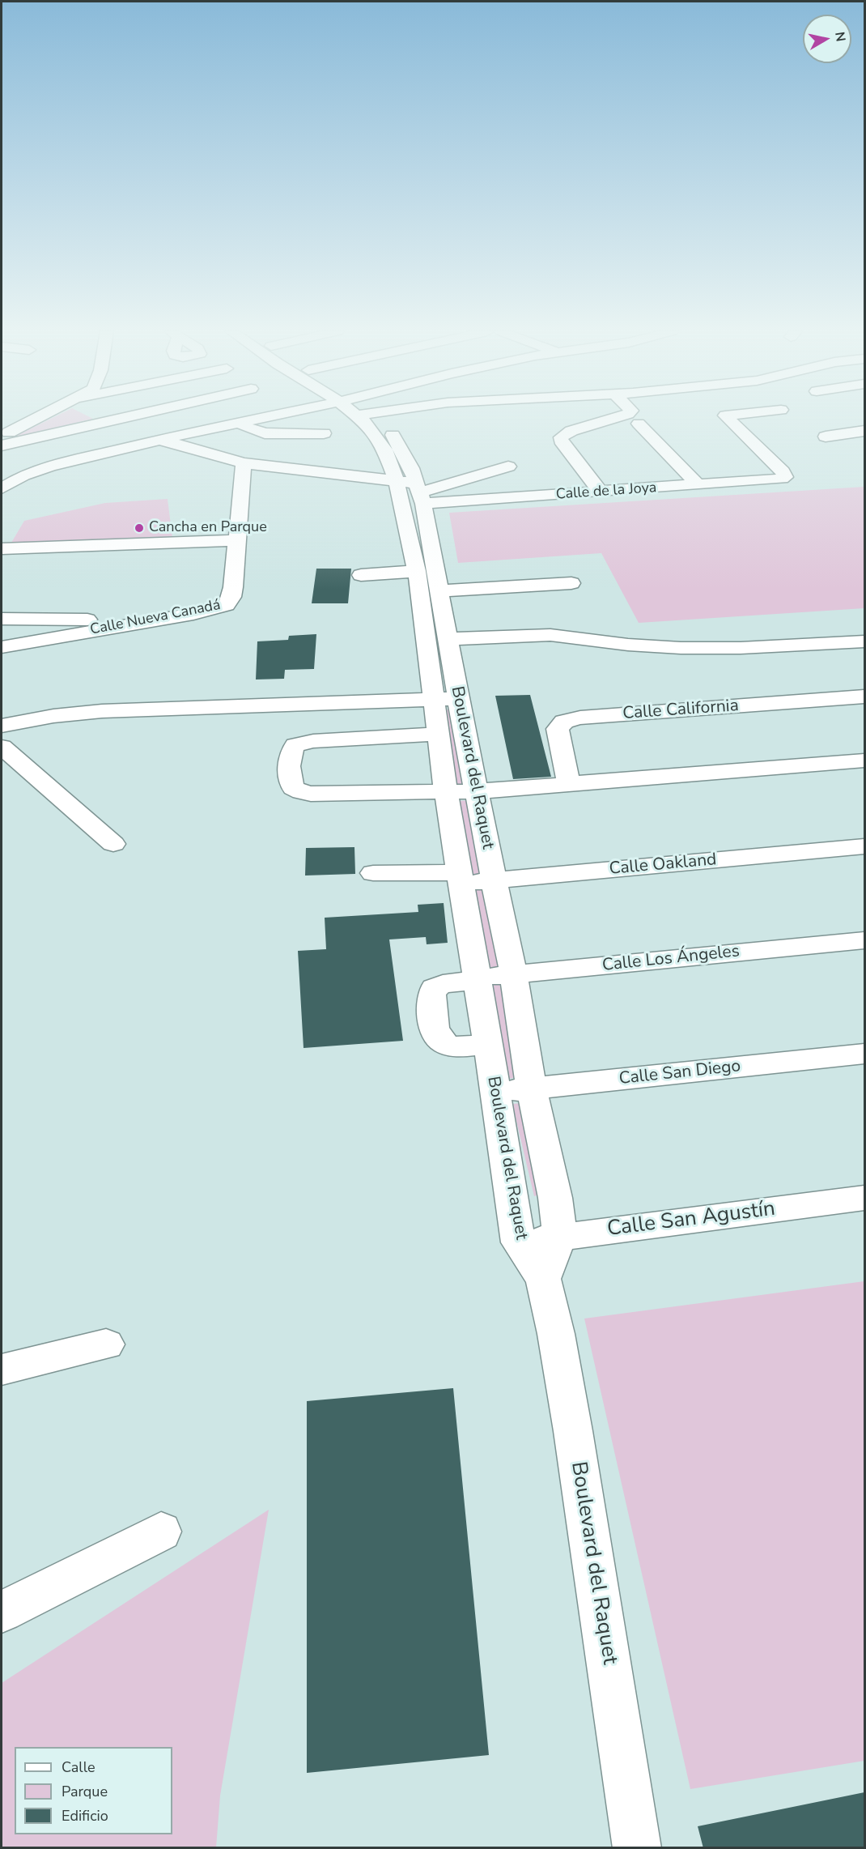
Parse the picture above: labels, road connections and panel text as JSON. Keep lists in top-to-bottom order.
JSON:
{
  "streets": {
    "street": [
      "Calle de la Joya",
      "Calle Nueva Canadá",
      "Calle California",
      "Boulevard del Raquet",
      "Calle Oakland",
      "Calle Los Ángeles",
      "Calle San Diego",
      "Calle San Agustín"
    ]
  },
  "crossings": [
    ["Calle de la Joya", "Boulevard del Raquet"],
    ["Boulevard del Raquet", "Calle Oakland"],
    ["Boulevard del Raquet", "Calle Los Ángeles"],
    ["Boulevard del Raquet", "Calle San Diego"],
    ["Boulevard del Raquet", "Calle San Agustín"]
  ],
  "places": ["Cancha en Parque"],
  "legend": ["Calle", "Parque", "Edificio"],
  "north": "right"
}
